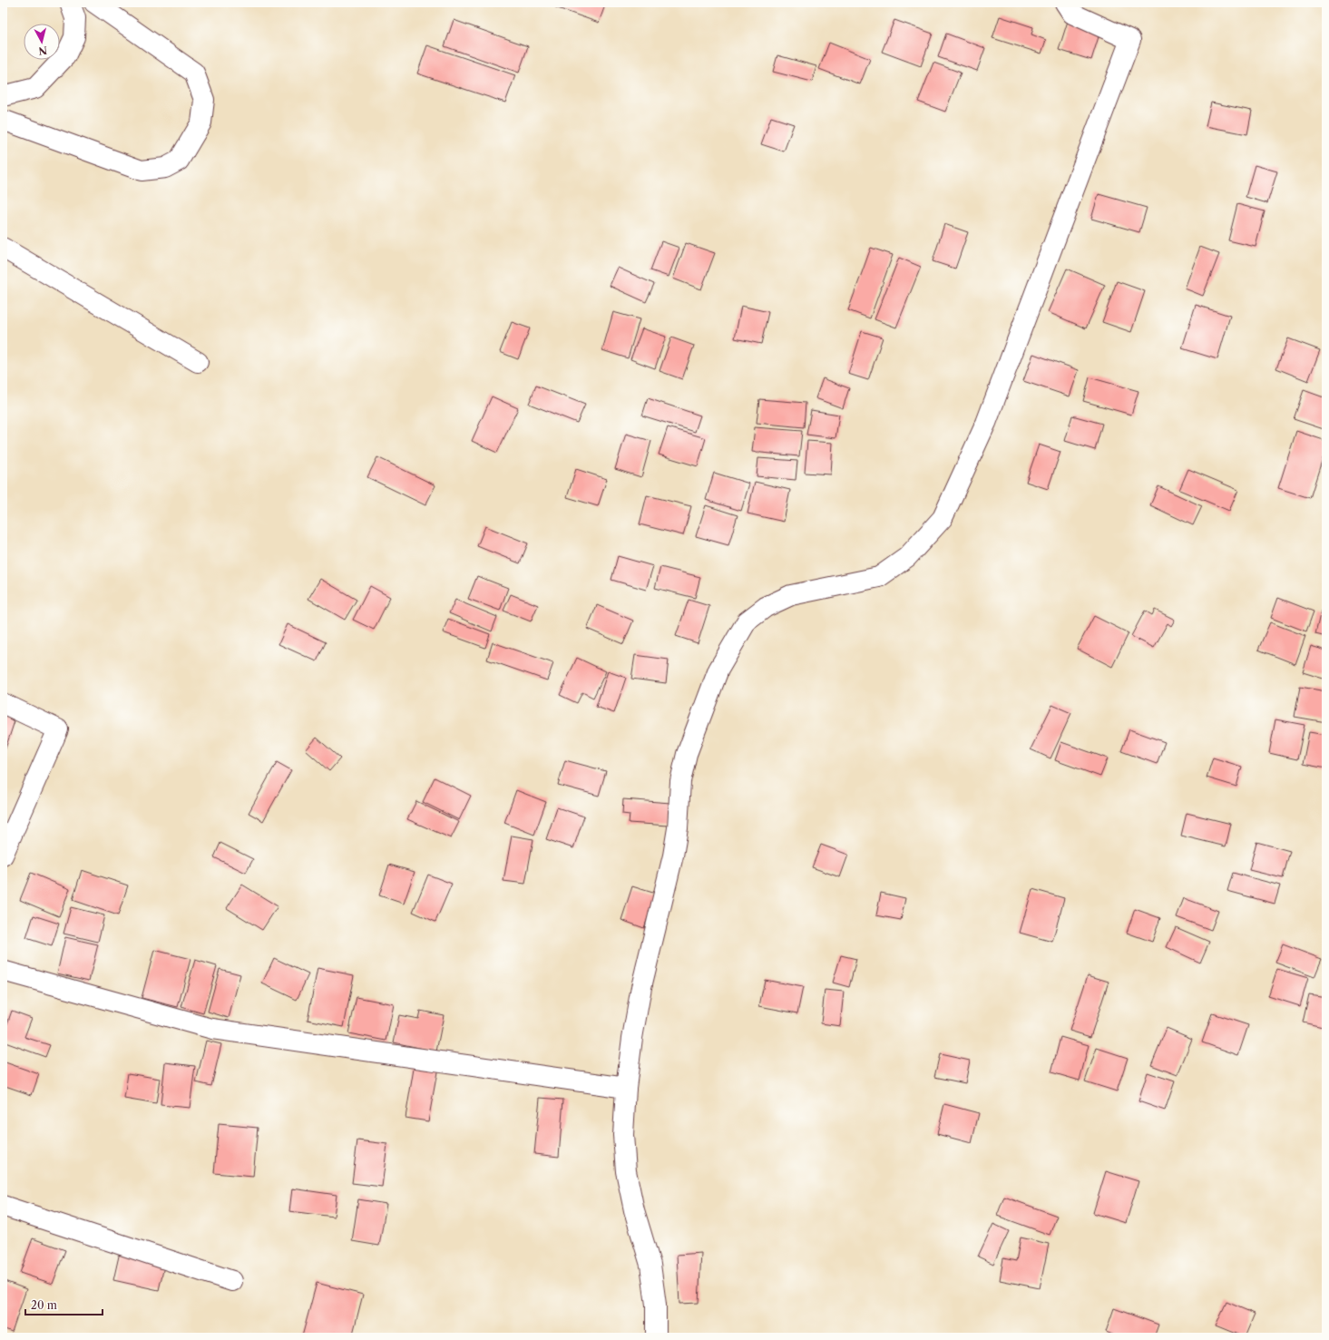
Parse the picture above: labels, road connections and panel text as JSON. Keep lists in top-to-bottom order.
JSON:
{
  "scale_bar": "20 m",
  "north": "bottom"
}
